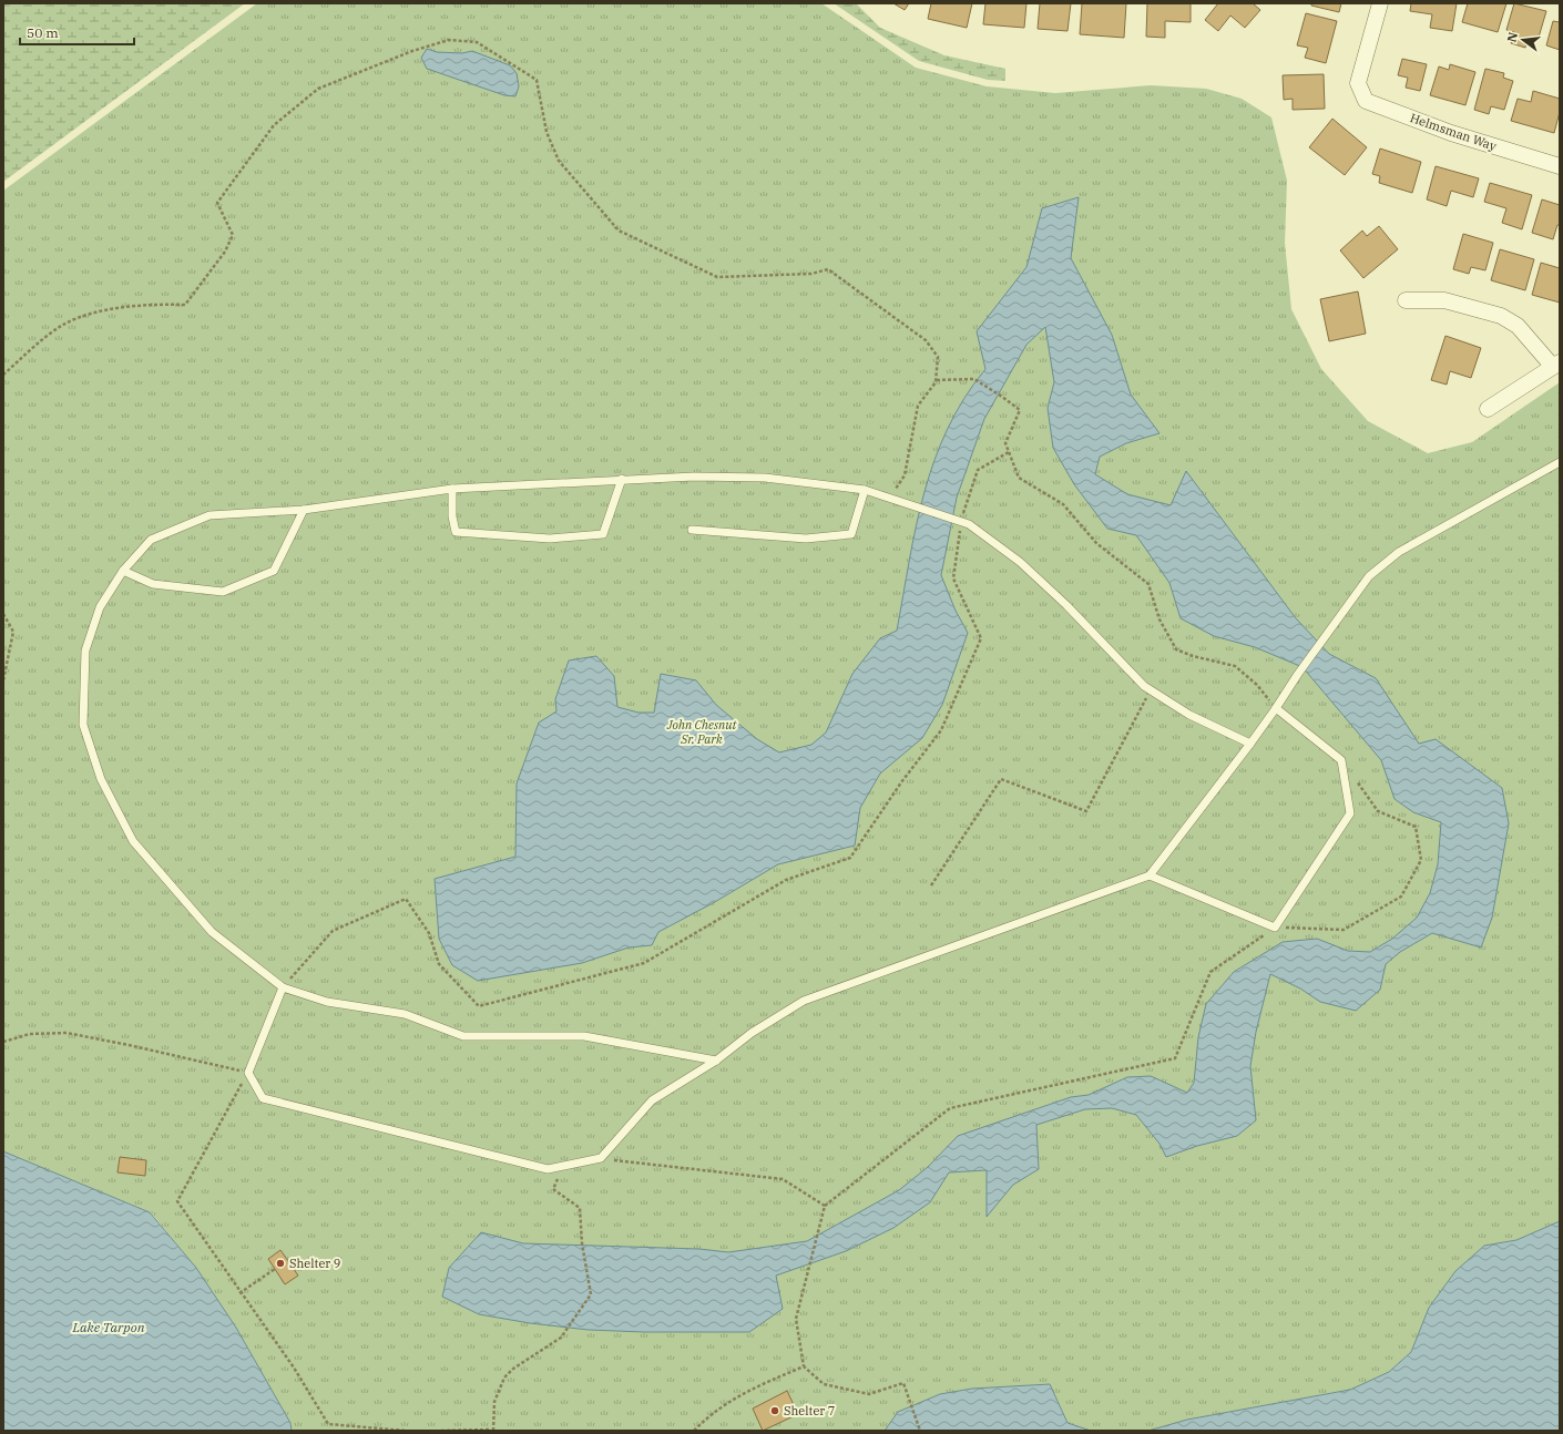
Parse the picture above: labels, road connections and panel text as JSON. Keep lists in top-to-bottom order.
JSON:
{
  "streets": {
    "street": ["Helmsman Way"]
  },
  "water": ["Lake Tarpon"],
  "parks": ["John Chesnut Sr. Park"],
  "places": ["Shelter 9", "Shelter 7"],
  "scale_bar": "50 m",
  "north": "left"
}
